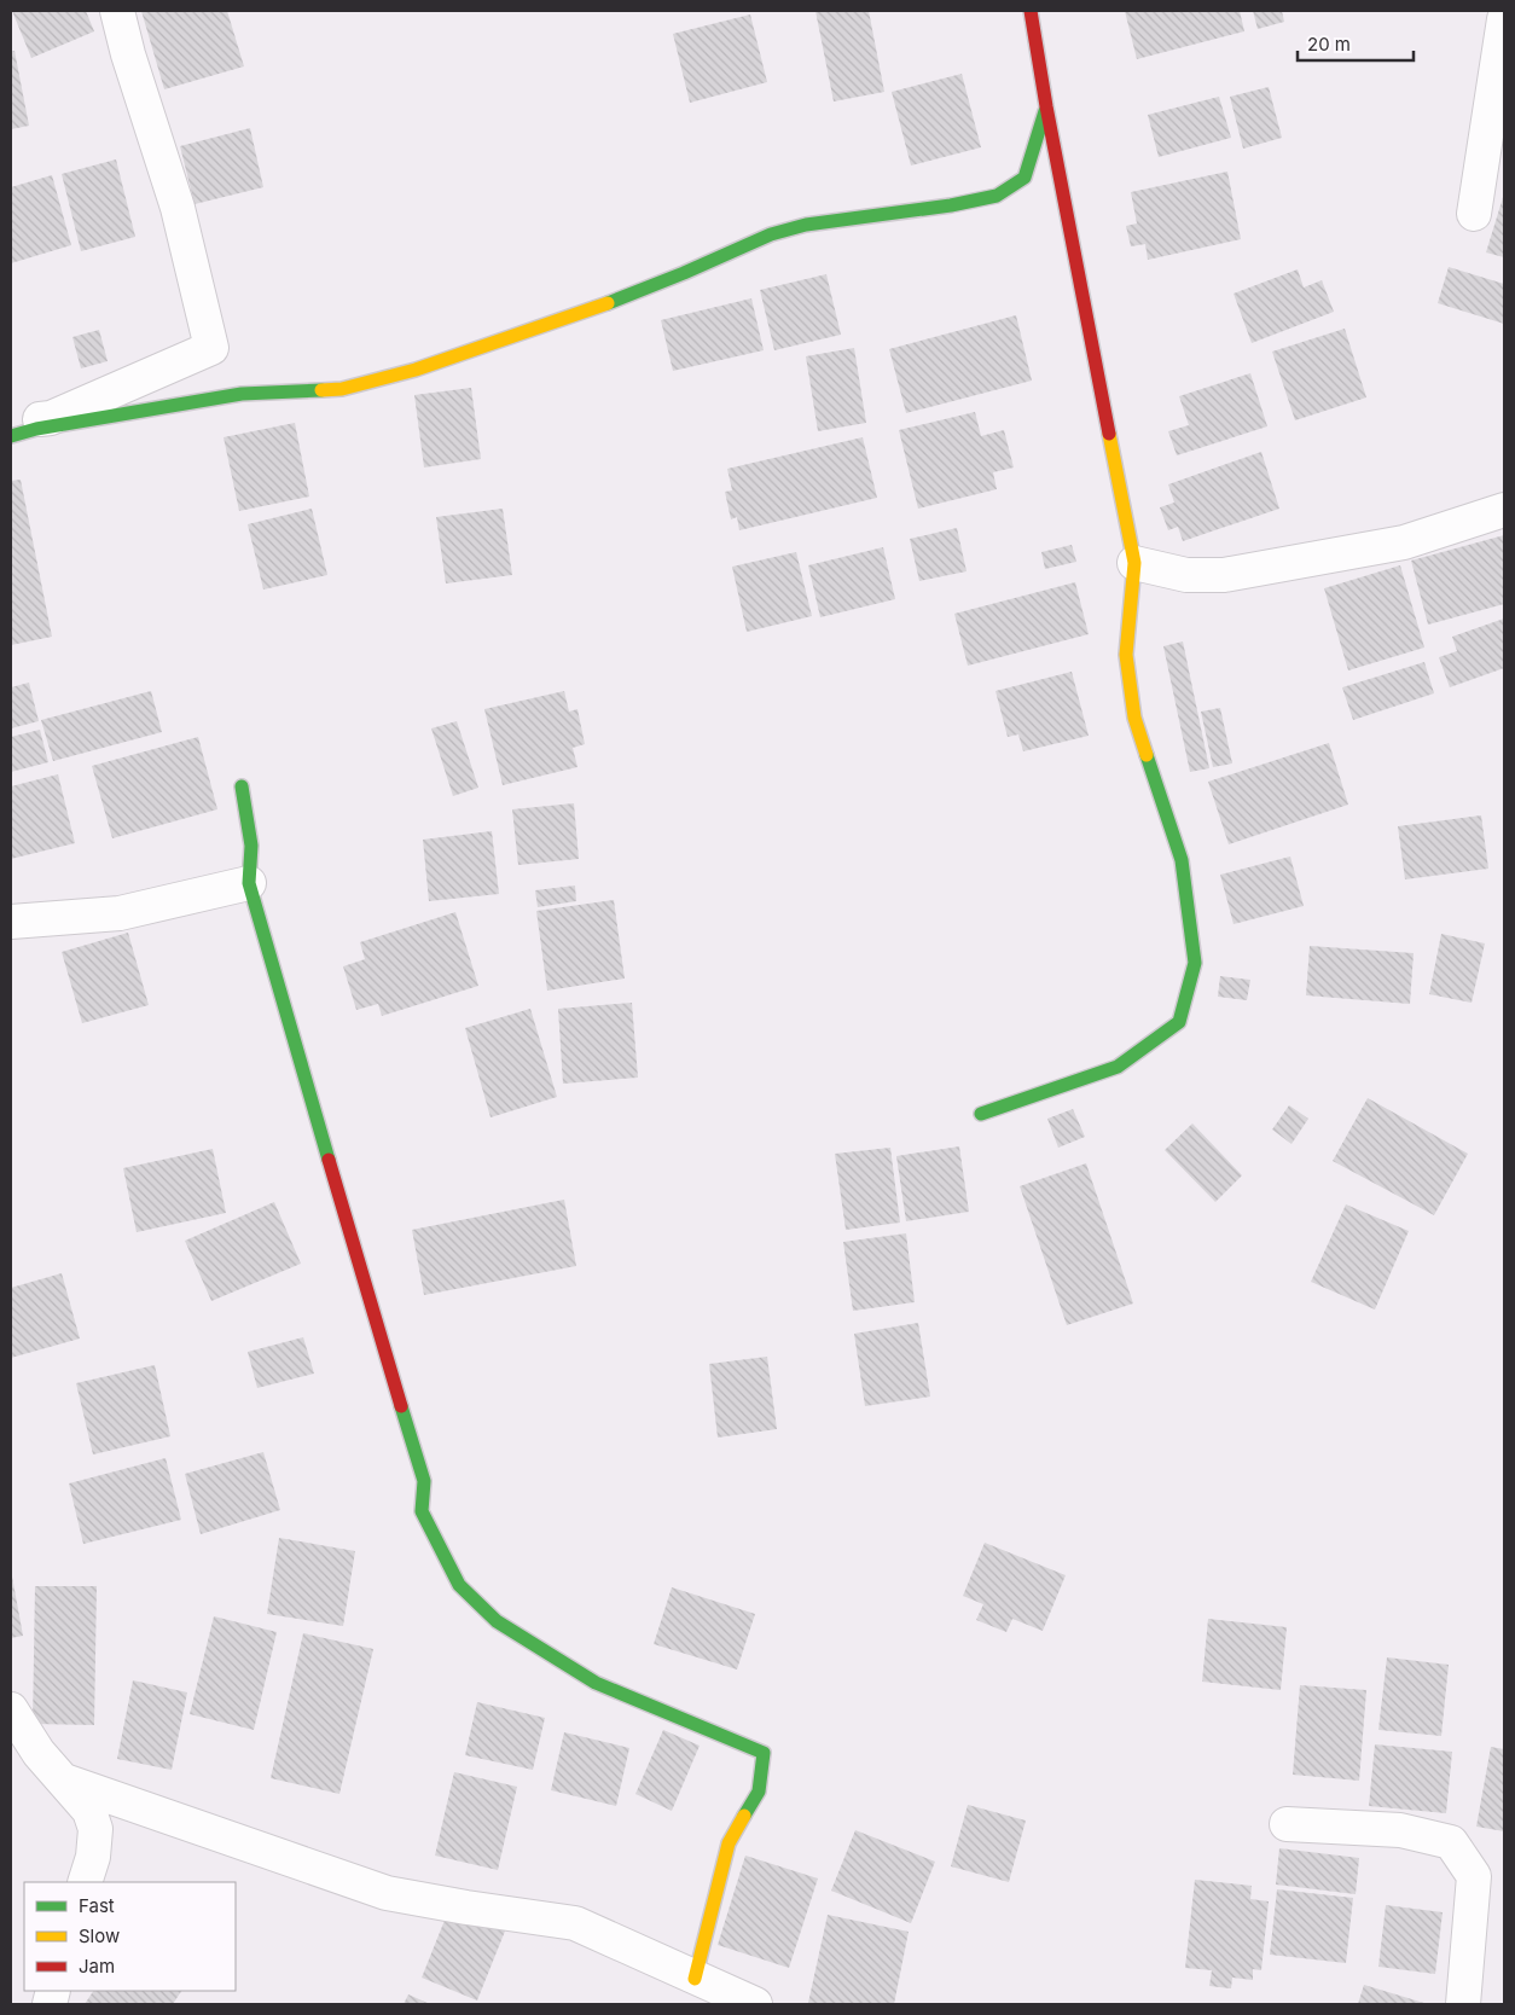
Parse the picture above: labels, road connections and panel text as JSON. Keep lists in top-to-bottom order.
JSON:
{
  "legend": ["Fast", "Slow", "Jam"],
  "scale_bar": "20 m"
}
